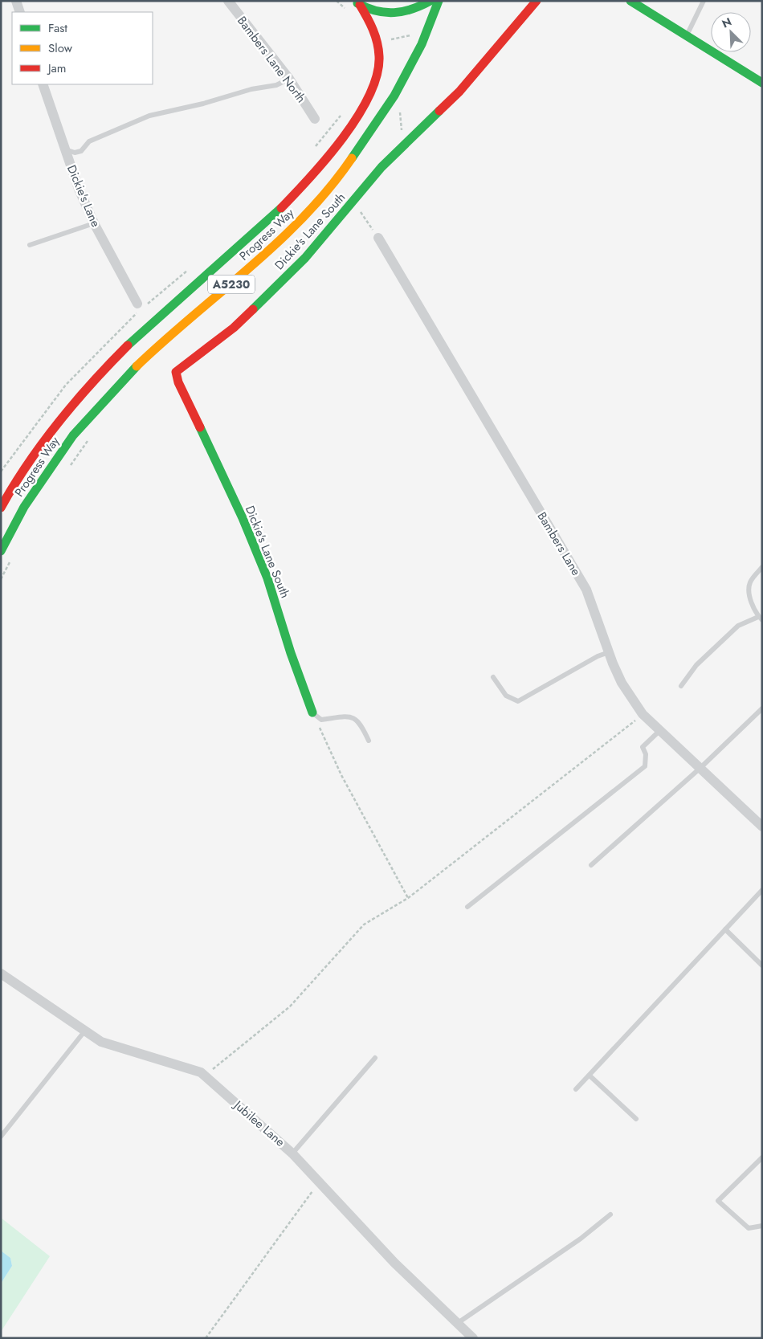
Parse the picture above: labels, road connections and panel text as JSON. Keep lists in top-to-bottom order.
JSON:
{
  "streets": {
    "main road": ["Dickie's Lane South", "Progress Way", "A5230"],
    "street": [
      "Bambers Lane North",
      "Dickie's Lane",
      "Bambers Lane",
      "Jubilee Lane"
    ]
  },
  "crossings": [
    ["Progress Way", "A5230"]
  ],
  "legend": ["Fast", "Slow", "Jam"],
  "north": "top left"
}
